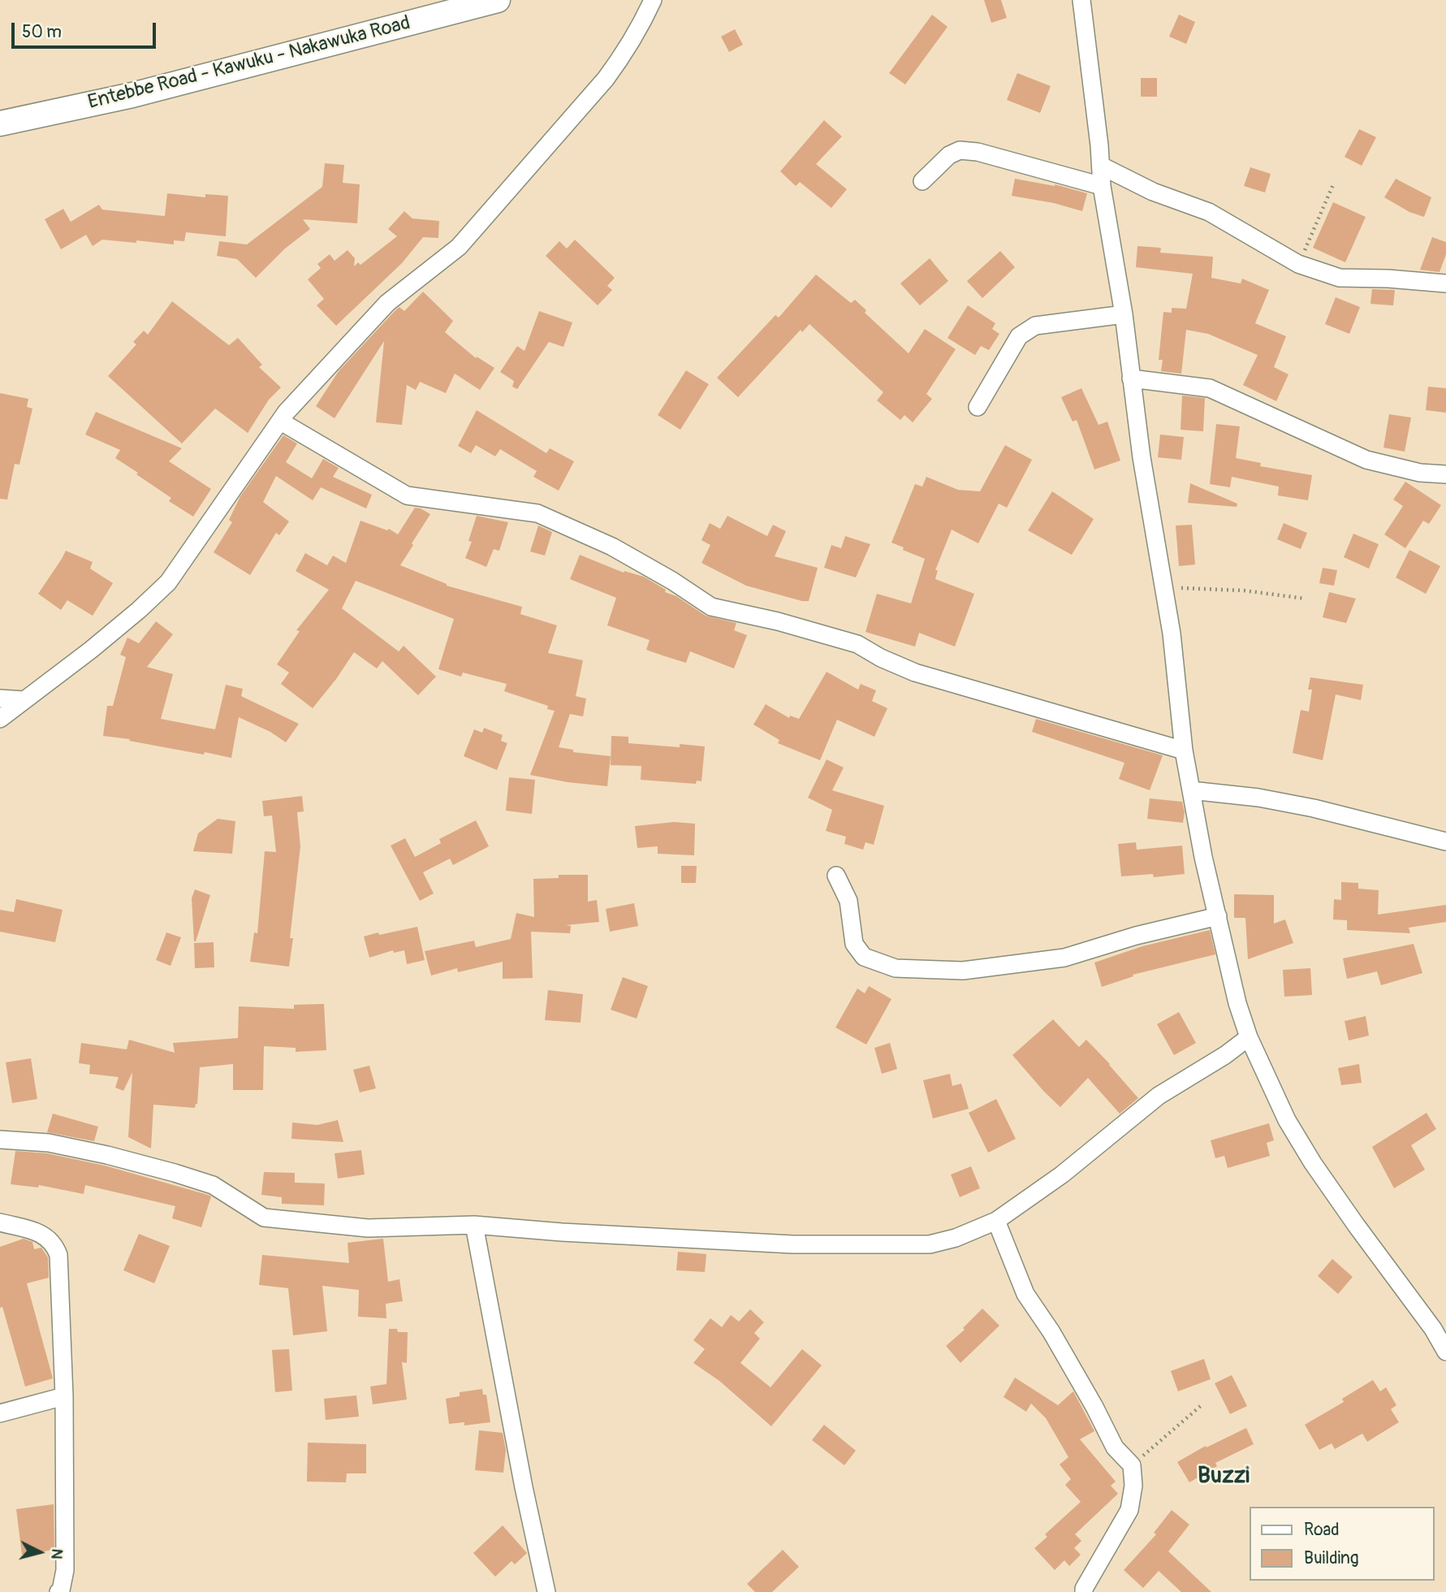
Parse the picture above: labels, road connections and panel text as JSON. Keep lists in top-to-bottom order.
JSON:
{
  "streets": {
    "main road": ["Entebbe Road - Kawuku - Nakawuka Road"]
  },
  "districts": ["Buzzi"],
  "legend": ["Road", "Building"],
  "scale_bar": "50 m",
  "north": "right"
}
